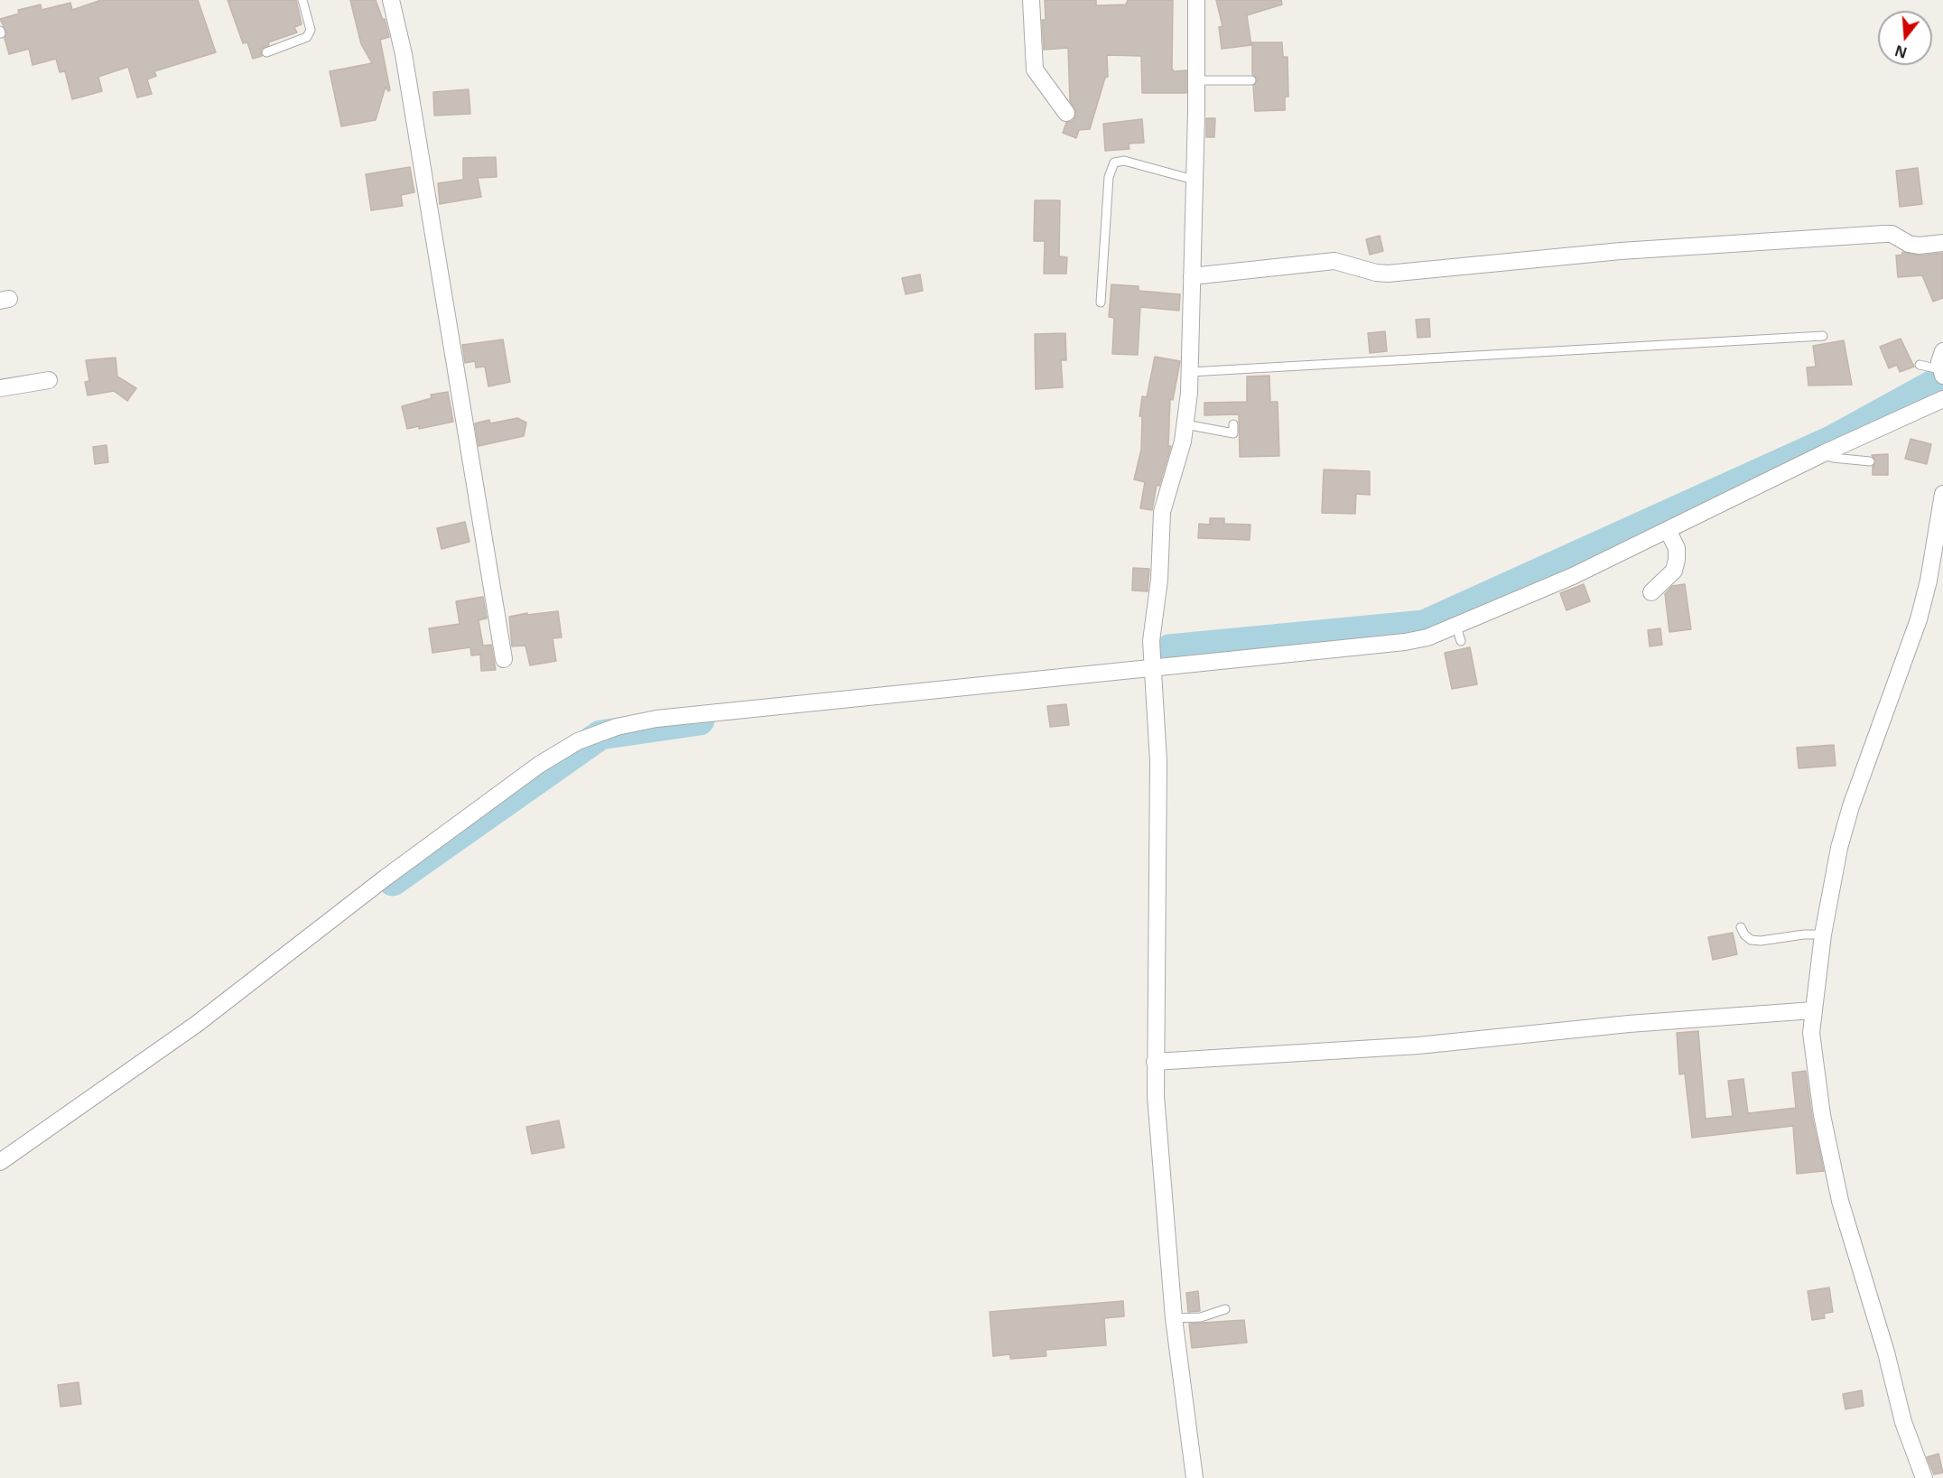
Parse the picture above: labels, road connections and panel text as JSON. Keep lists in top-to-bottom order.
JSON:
{
  "north": "bottom"
}
